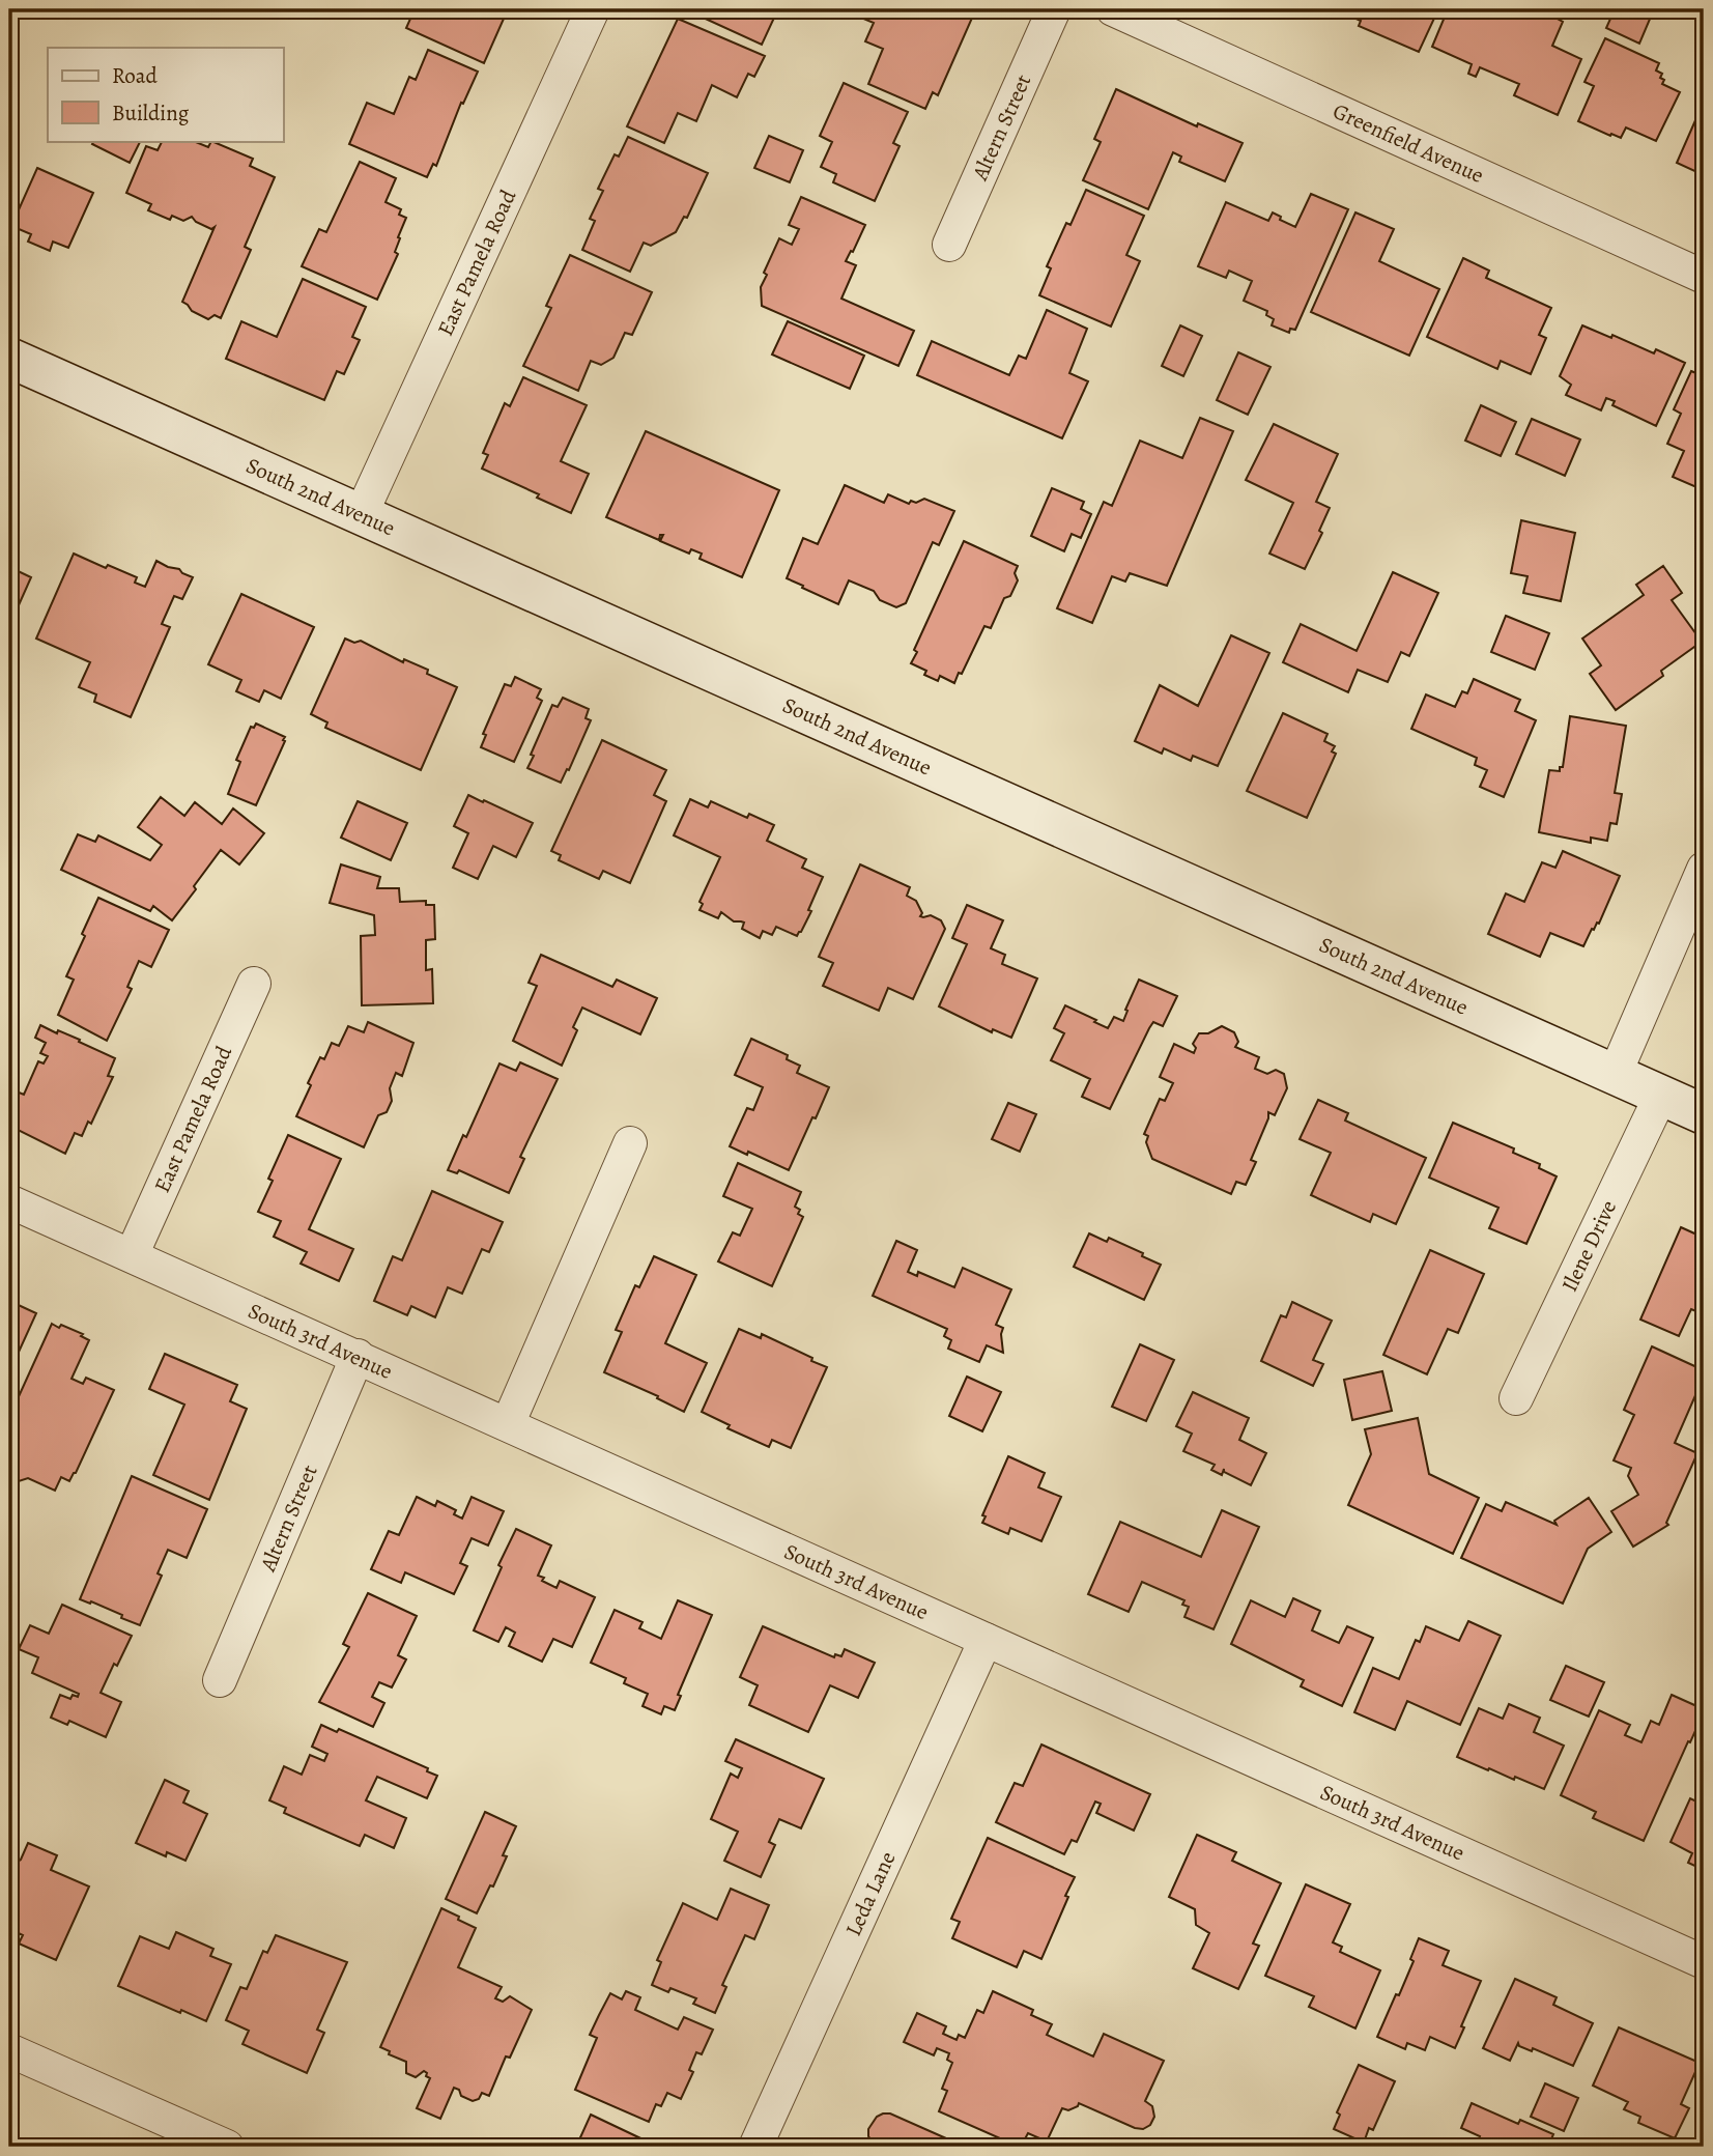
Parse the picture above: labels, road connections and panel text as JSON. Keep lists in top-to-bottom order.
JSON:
{
  "streets": {
    "street": [
      "Altern Street",
      "Greenfield Avenue",
      "East Pamela Road",
      "South 2nd Avenue",
      "Ilene Drive",
      "South 3rd Avenue",
      "Leda Lane"
    ]
  },
  "crossings": [
    ["Altern Street", "South 3rd Avenue"],
    ["East Pamela Road", "South 2nd Avenue"],
    ["East Pamela Road", "South 3rd Avenue"],
    ["South 2nd Avenue", "Ilene Drive"],
    ["South 3rd Avenue", "Leda Lane"]
  ],
  "legend": ["Road", "Building"]
}
